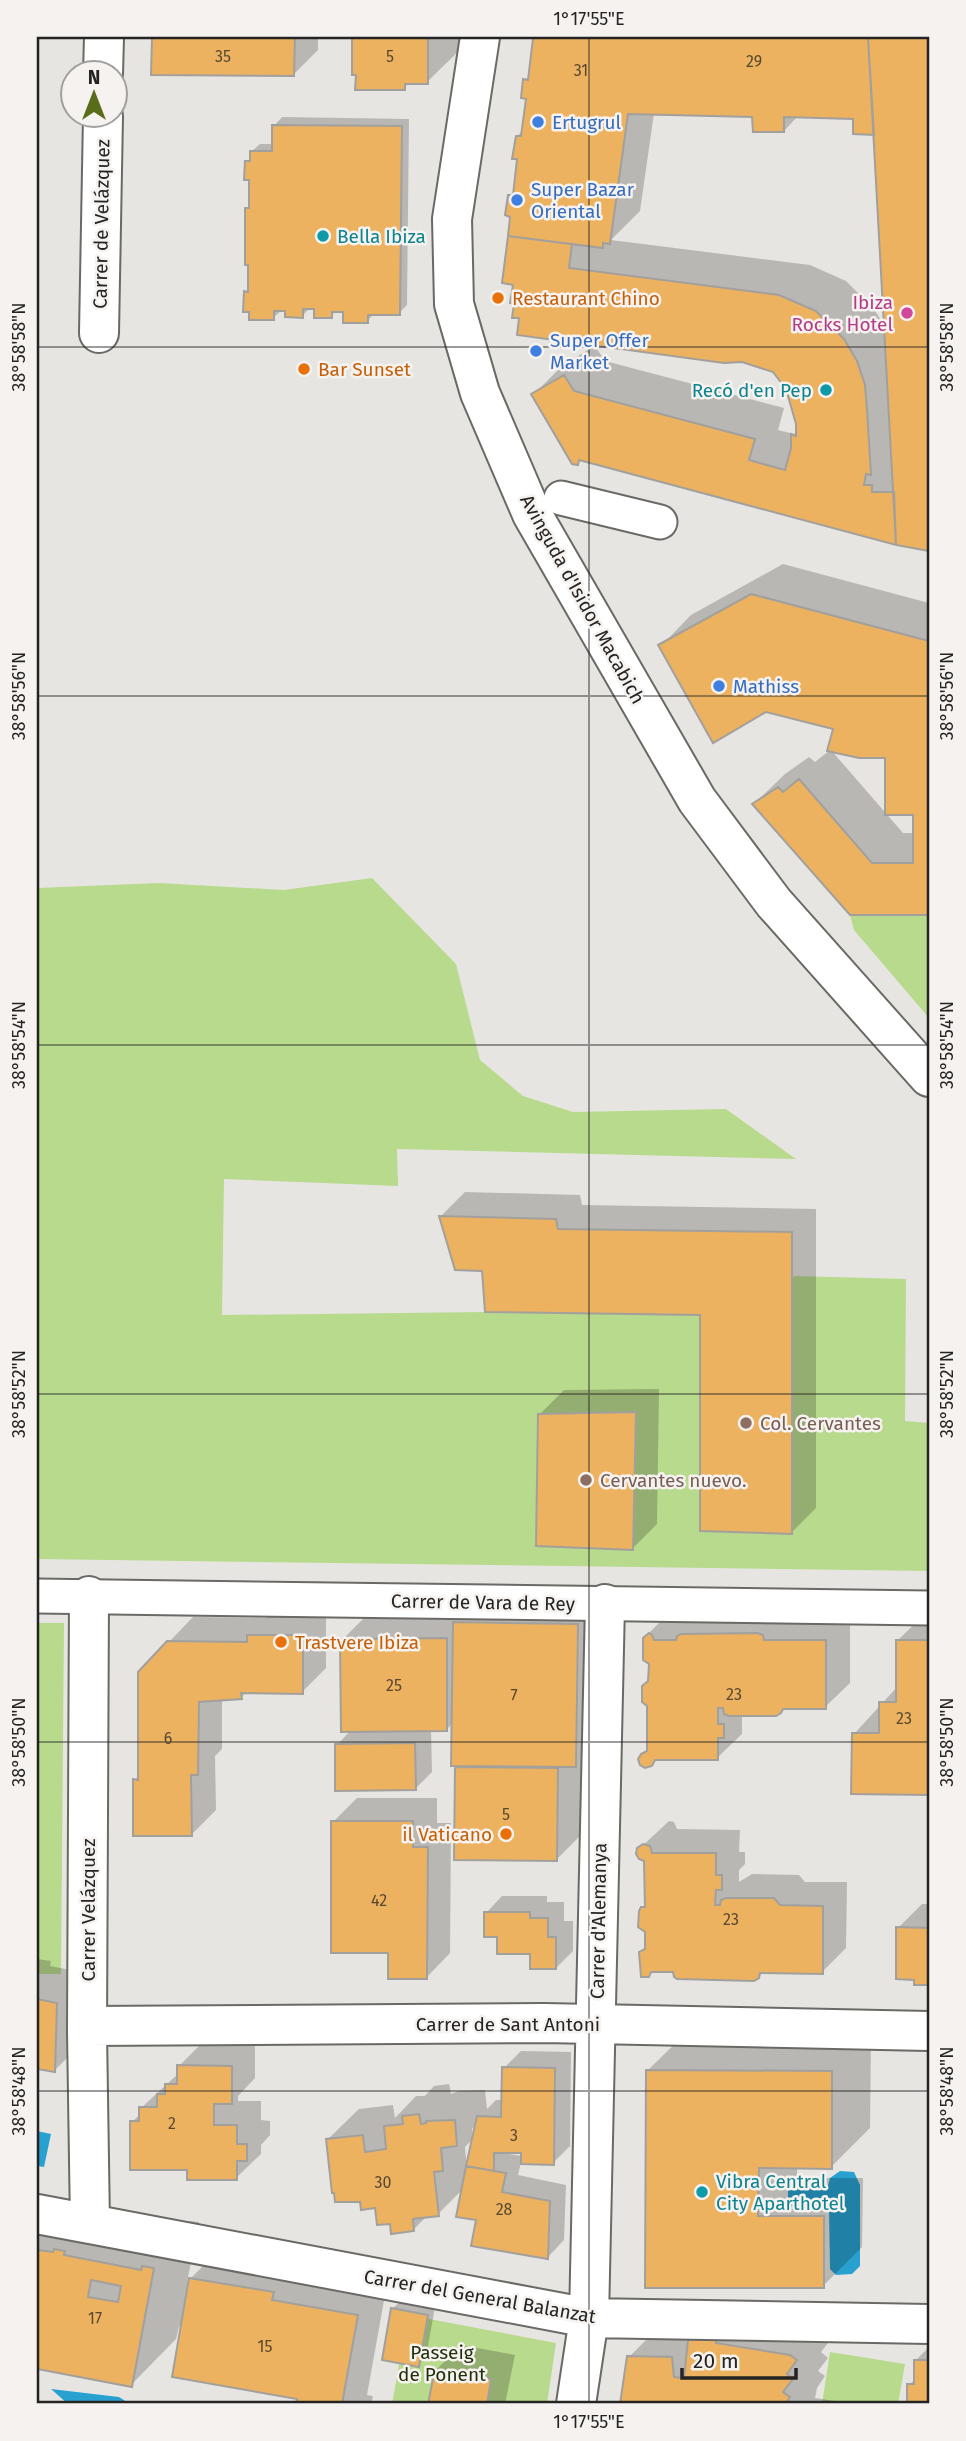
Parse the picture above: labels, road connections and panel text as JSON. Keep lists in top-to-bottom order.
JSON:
{
  "streets": {
    "street": [
      "Carrer de Velázquez",
      "Avinguda d'Isidor Macabich",
      "Carrer de Vara de Rey",
      "Carrer Velázquez",
      "Carrer d'Alemanya",
      "Carrer de Sant Antoni",
      "Carrer del General Balanzat"
    ]
  },
  "crossings": [
    ["Carrer de Vara de Rey", "Carrer Velázquez"],
    ["Carrer de Vara de Rey", "Carrer d'Alemanya"],
    ["Carrer Velázquez", "Carrer de Sant Antoni"],
    ["Carrer Velázquez", "Carrer del General Balanzat"],
    ["Carrer d'Alemanya", "Carrer de Sant Antoni"],
    ["Carrer d'Alemanya", "Carrer del General Balanzat"]
  ],
  "parks": ["Passeig de Ponent"],
  "places": [
    "Ertugrul",
    "Super Bazar Oriental",
    "Bella Ibiza",
    "Restaurant Chino",
    "Ibiza Rocks Hotel",
    "Super Offer Market",
    "Bar Sunset",
    "Recó d'en Pep",
    "Mathiss",
    "Col. Cervantes",
    "Cervantes nuevo.",
    "Trastvere Ibiza",
    "il Vaticano",
    "Vibra Central City Aparthotel"
  ],
  "house_numbers": [
    "35",
    "5",
    "29",
    "31",
    "25",
    "23",
    "7",
    "23",
    "6",
    "5",
    "42",
    "23",
    "2",
    "3",
    "30",
    "28",
    "17",
    "15"
  ],
  "scale_bar": "20 m",
  "north": "top",
  "coordinates": [
    "1°17'55\"E",
    "38°58'58\"N",
    "38°58'56\"N",
    "38°58'54\"N",
    "38°58'52\"N",
    "38°58'50\"N",
    "38°58'48\"N"
  ]
}
